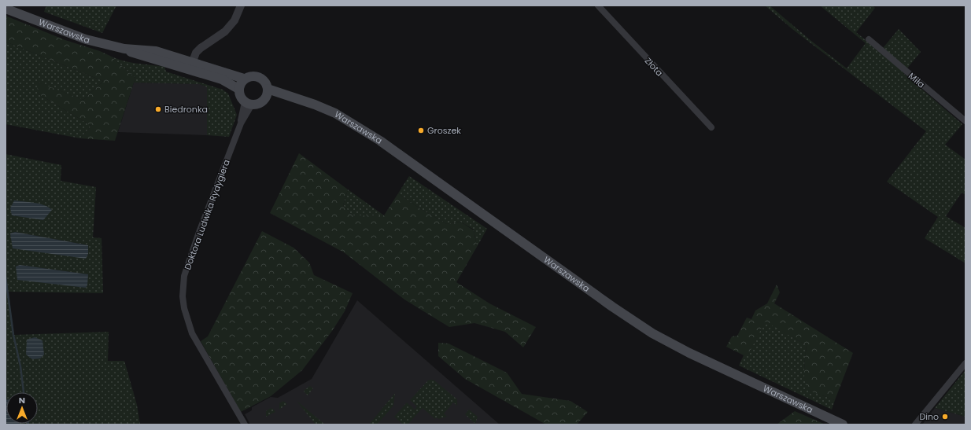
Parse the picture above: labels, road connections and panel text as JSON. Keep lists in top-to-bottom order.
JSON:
{
  "streets": {
    "main road": ["Warszawska"],
    "street": ["Złota", "Miła", "Doktora Ludwika Rydygiera"]
  },
  "crossings": [
    ["Warszawska", "Doktora Ludwika Rydygiera"]
  ],
  "places": ["Biedronka", "Groszek", "Dino"],
  "north": "top"
}
